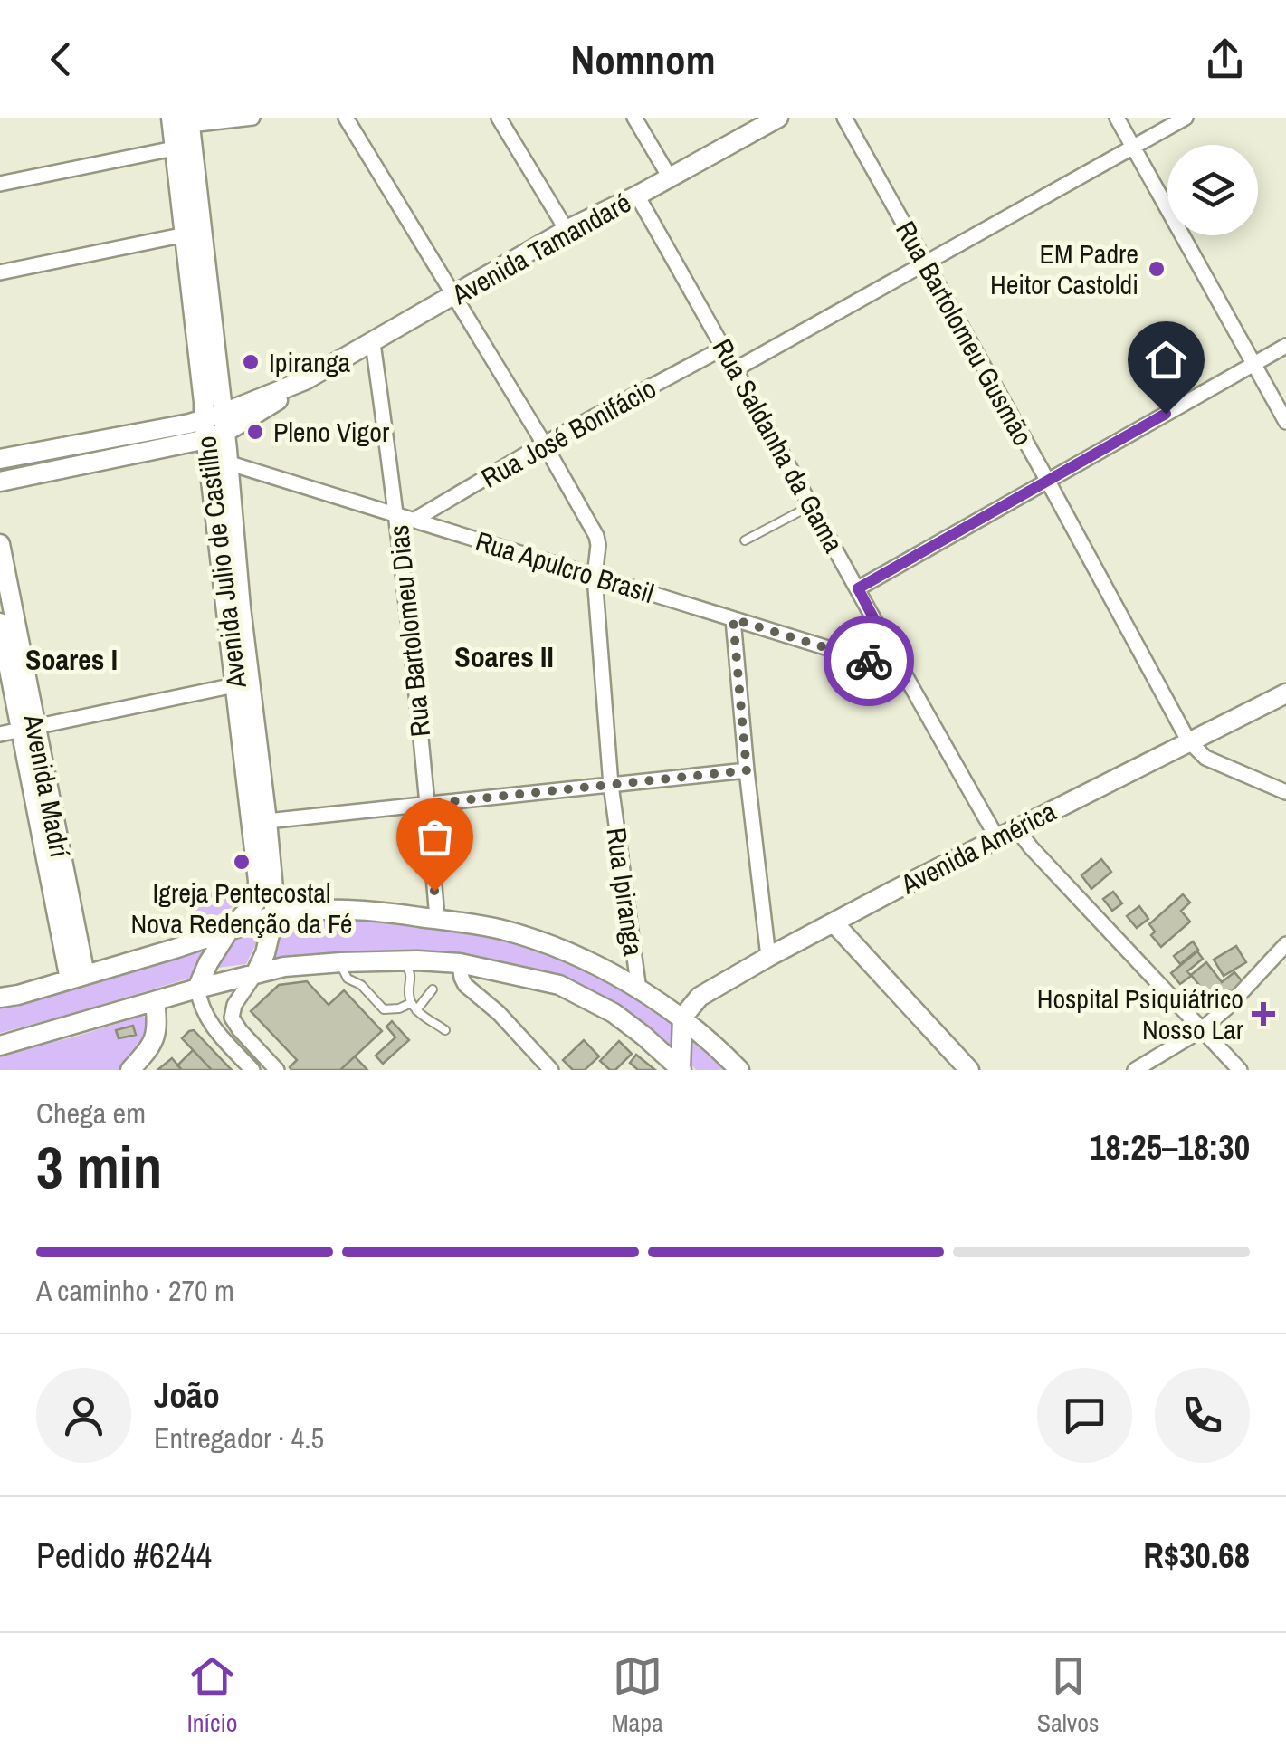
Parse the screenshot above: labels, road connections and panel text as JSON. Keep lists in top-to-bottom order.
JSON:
{
  "streets": {
    "main road": [
      "Avenida Tamandaré",
      "Avenida Julio de Castilho",
      "Avenida Madrí",
      "Avenida América"
    ],
    "street": [
      "Rua Bartolomeu Gusmão",
      "Rua José Bonifácio",
      "Rua Saldanha da Gama",
      "Rua Apulcro Brasil",
      "Rua Bartolomeu Dias",
      "Rua Ipiranga"
    ]
  },
  "crossings": [
    ["Avenida Tamandaré", "Rua Saldanha da Gama"],
    ["Avenida Tamandaré", "Avenida Julio de Castilho"],
    ["Avenida Tamandaré", "Rua Bartolomeu Dias"],
    ["Avenida Tamandaré", "Rua Ipiranga"],
    ["Rua Bartolomeu Gusmão", "Avenida América"],
    ["Rua José Bonifácio", "Rua Saldanha da Gama"],
    ["Rua José Bonifácio", "Rua Apulcro Brasil"],
    ["Rua José Bonifácio", "Rua Ipiranga"],
    ["Rua Saldanha da Gama", "Rua Apulcro Brasil"],
    ["Rua Saldanha da Gama", "Avenida América"],
    ["Avenida Julio de Castilho", "Rua Apulcro Brasil"],
    ["Rua Apulcro Brasil", "Rua Bartolomeu Dias"],
    ["Rua Apulcro Brasil", "Rua Ipiranga"]
  ],
  "districts": ["Soares II", "Soares I"],
  "places": {
    "other": [
      "EM Padre Heitor Castoldi",
      "Ipiranga",
      "Pleno Vigor",
      "Igreja Pentecostal Nova Redenção da Fé"
    ],
    "health": ["Hospital Psiquiátrico Nosso Lar"]
  },
  "page": {
    "header": "Nomnom",
    "heading": ["3 min", "Chega em", "18:25–18:30"],
    "panel": [
      "João",
      "Entregador · 4.5",
      "Pedido #6244",
      "R$30.68"
    ],
    "bar": "A caminho · 270 m",
    "tabs": ["Início", "Mapa", "Salvos"]
  }
}
